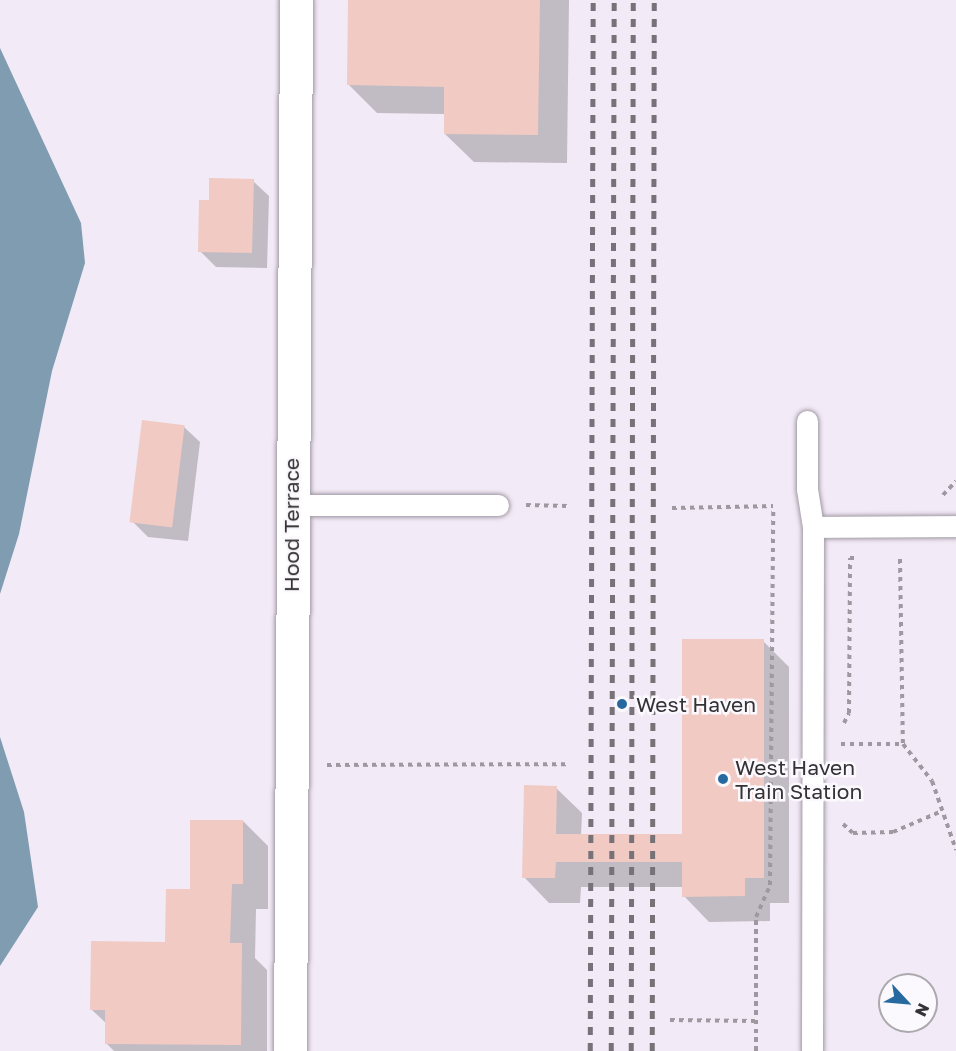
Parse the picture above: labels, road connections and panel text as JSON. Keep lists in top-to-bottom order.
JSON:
{
  "streets": {
    "street": ["Hood Terrace"]
  },
  "places": ["West Haven", "West Haven Train Station"],
  "north": "bottom right"
}
